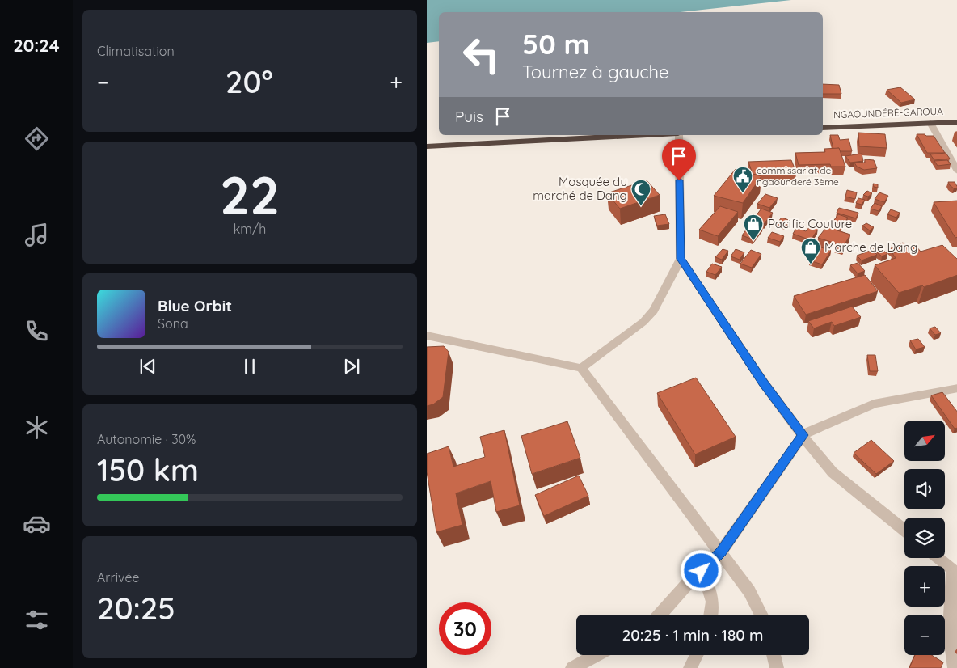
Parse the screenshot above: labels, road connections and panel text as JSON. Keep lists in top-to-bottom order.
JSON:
{
  "streets": {
    "highway": ["NGAOUNDÉRÉ-GAROUA"]
  },
  "places": {
    "public building": ["commissariat de ngaounderé 3ème"],
    "mosque": ["Mosquée du marché de Dang"],
    "shop": ["Pacific Couture", "Marche de Dang"]
  },
  "north": "top right",
  "page": {
    "tabs": "20:24",
    "tile": [
      "Climatisation",
      ["22", "km/h"],
      ["Autonomie · 30%", "150 km"],
      ["Arrivée", "20:25"]
    ],
    "turn": ["50 m", "Tournez à gauche"],
    "heat": ["−", "20°", "+"],
    "then": "Puis",
    "song": ["Blue Orbit", "Sona"],
    "map_buttons": ["+", "−"],
    "limit": "30",
    "trip": "20:25 · 1 min · 180 m"
  }
}
